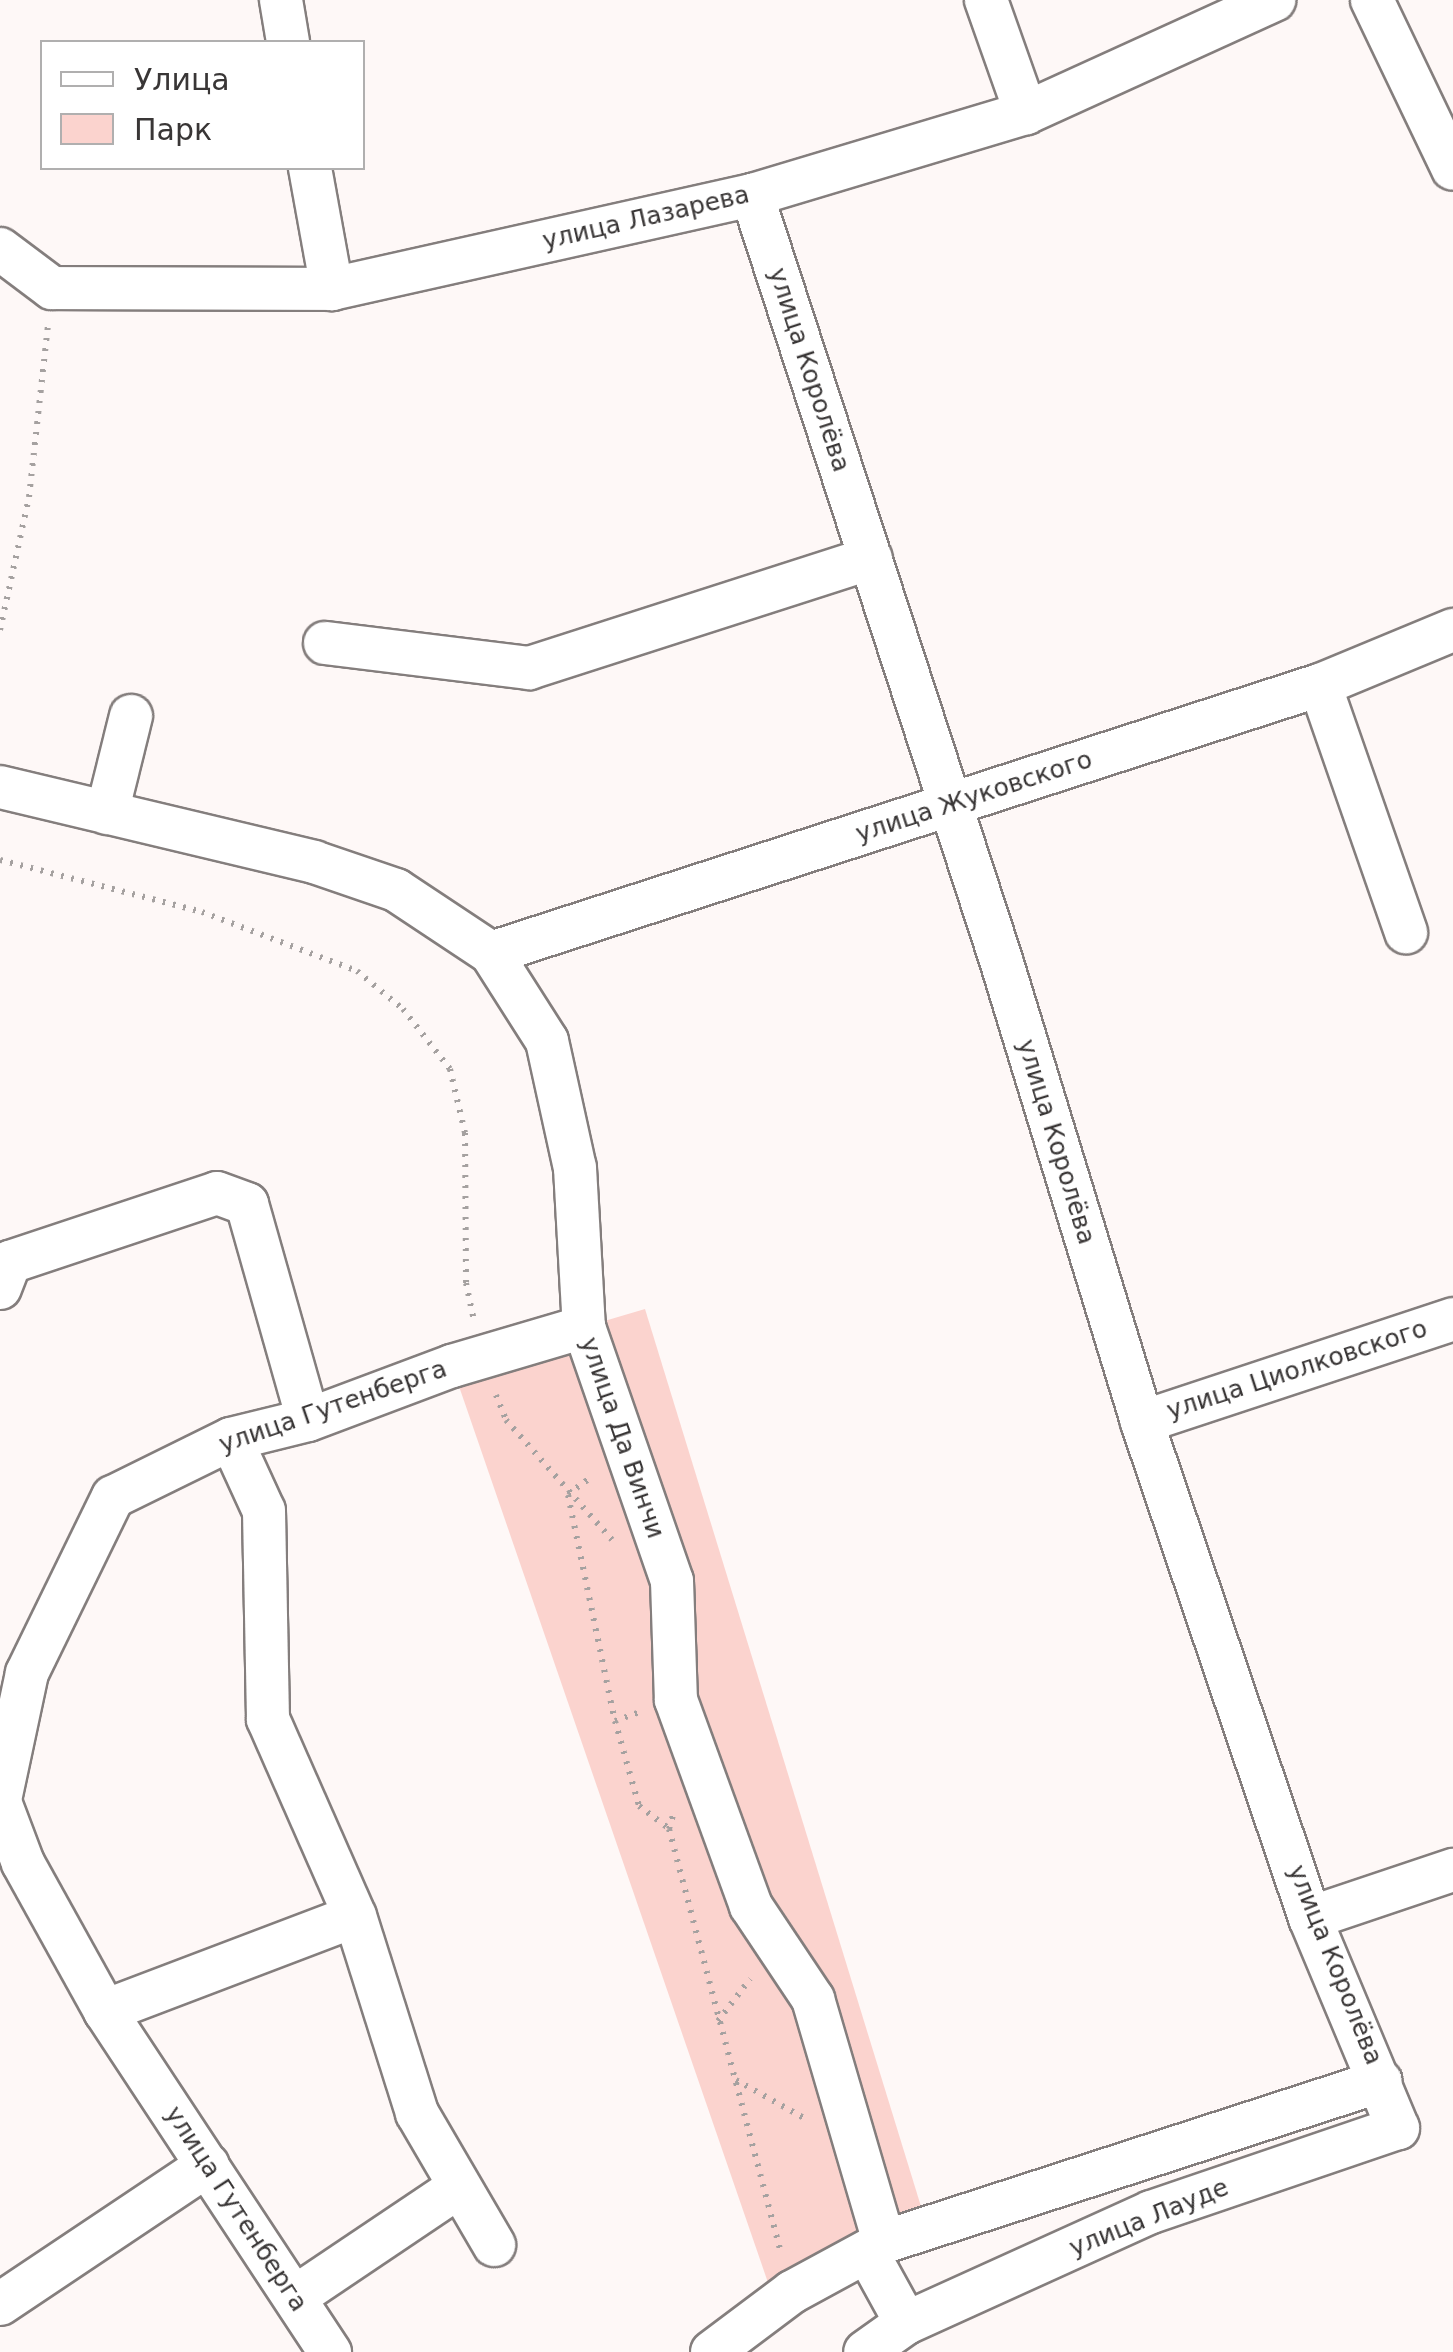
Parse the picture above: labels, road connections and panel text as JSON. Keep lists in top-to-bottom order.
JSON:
{
  "streets": {
    "street": [
      "улица Лазарева",
      "улица Королёва",
      "улица Жуковского",
      "улица Циолковского",
      "улица Гутенберга",
      "улица Да Винчи",
      "улица Лауде"
    ]
  },
  "crossings": [
    ["улица Лазарева", "улица Королёва"],
    ["улица Королёва", "улица Жуковского"],
    ["улица Королёва", "улица Циолковского"],
    ["улица Королёва", "улица Лауде"],
    ["улица Жуковского", "улица Да Винчи"],
    ["улица Гутенберга", "улица Да Винчи"],
    ["улица Да Винчи", "улица Лауде"]
  ],
  "legend": ["Улица", "Парк"]
}
